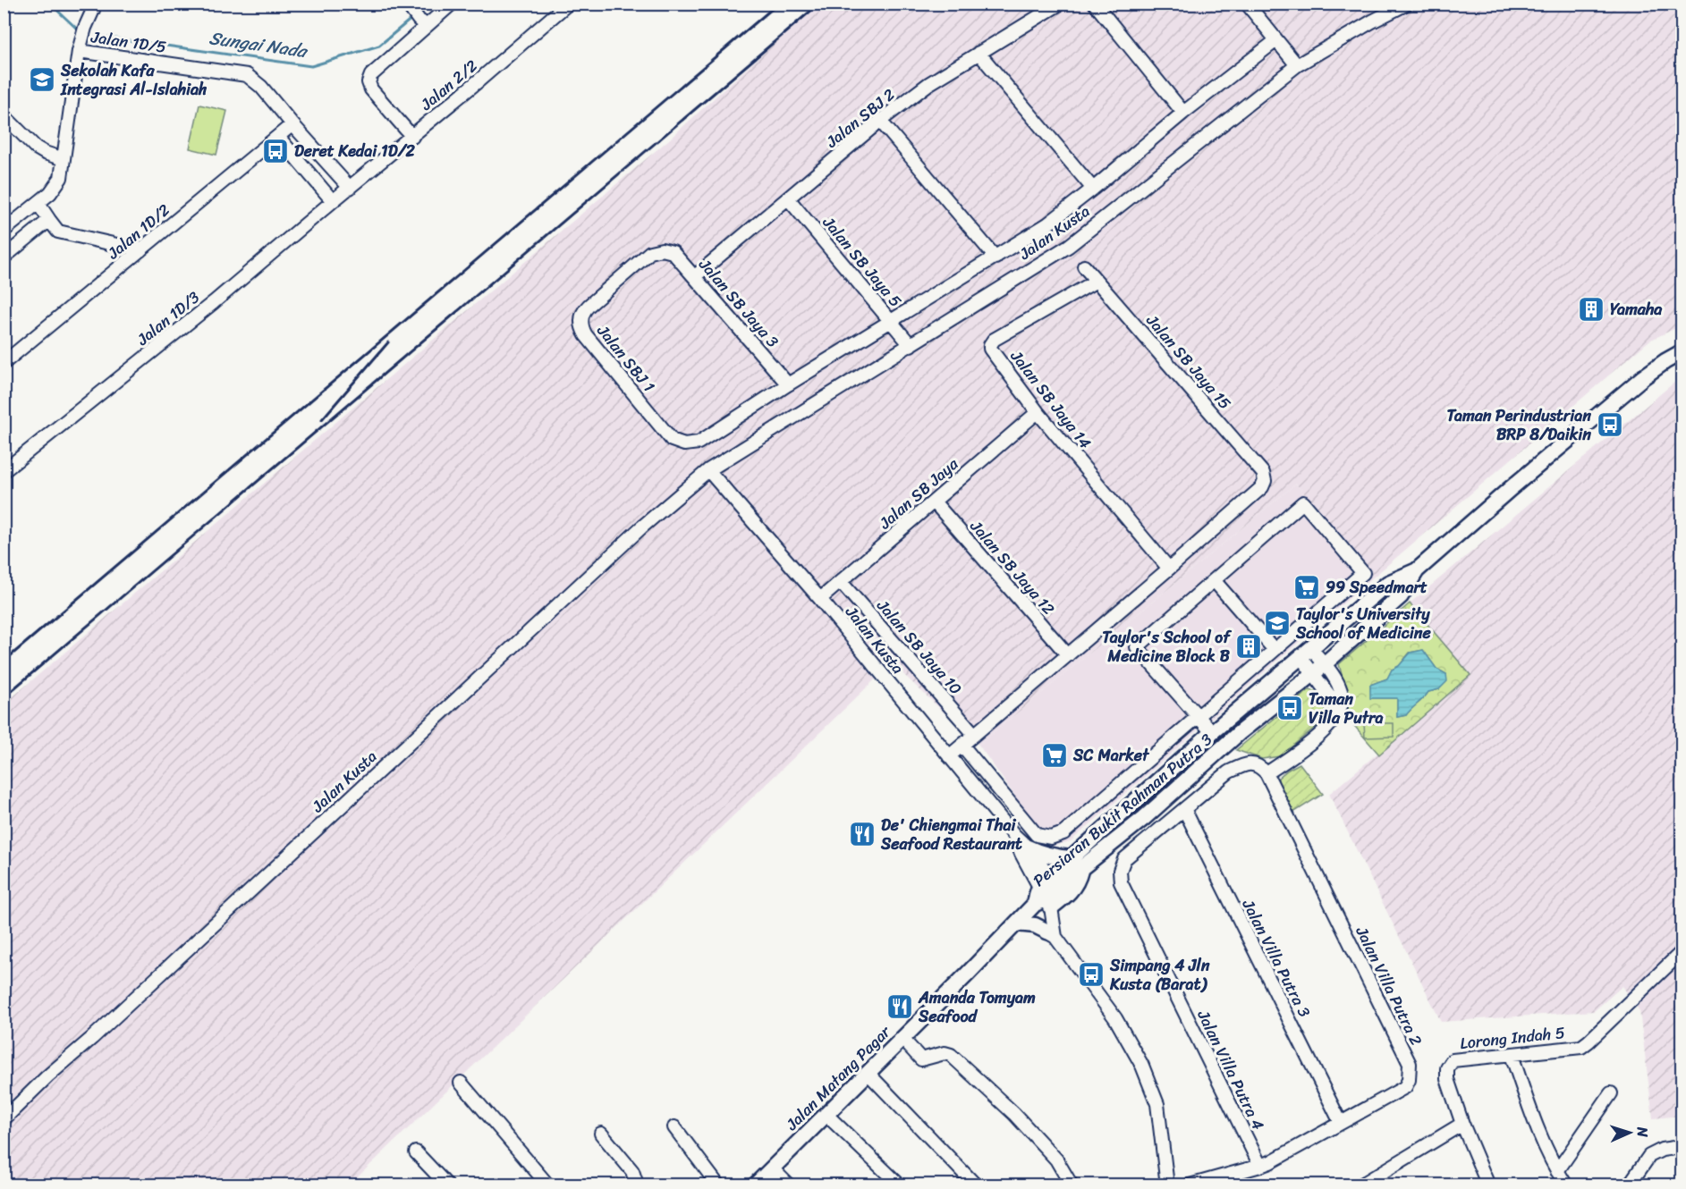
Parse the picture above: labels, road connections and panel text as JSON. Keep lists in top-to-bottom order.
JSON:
{
  "streets": {
    "main road": ["Persiaran Bukit Rahman Putra 3", "Jalan Matang Pagar"],
    "street": [
      "Jalan 1D/5",
      "Jalan 2/2",
      "Jalan SBJ 2",
      "Jalan 1D/2",
      "Jalan Kusta",
      "Jalan SB Jaya 5",
      "Jalan SB Jaya 3",
      "Jalan 1D/3",
      "Jalan SBJ 1",
      "Jalan SB Jaya 15",
      "Jalan SB Jaya 14",
      "Jalan SB Jaya",
      "Jalan SB Jaya 12",
      "Jalan SB Jaya 10",
      "Jalan Villa Putra 3",
      "Jalan Villa Putra 2",
      "Lorong Indah 5",
      "Jalan Villa Putra 4"
    ]
  },
  "crossings": [
    ["Jalan 1D/5", "Jalan 2/2"],
    ["Jalan 1D/5", "Jalan 1D/2"],
    ["Jalan 1D/5", "Jalan 1D/3"],
    ["Jalan 2/2", "Jalan 1D/3"],
    ["Jalan SBJ 2", "Jalan SB Jaya 5"],
    ["Jalan SBJ 2", "Jalan SB Jaya 3"],
    ["Jalan Kusta", "Jalan SB Jaya 5"],
    ["Jalan Kusta", "Jalan SB Jaya"],
    ["Jalan Kusta", "Persiaran Bukit Rahman Putra 3"],
    ["Jalan Kusta", "Jalan Matang Pagar"],
    ["Jalan SB Jaya 3", "Jalan SBJ 1"],
    ["Jalan SB Jaya 15", "Jalan SB Jaya 14"],
    ["Jalan SB Jaya 14", "Jalan SB Jaya"],
    ["Jalan SB Jaya", "Jalan SB Jaya 12"],
    ["Jalan SB Jaya", "Jalan SB Jaya 10"],
    ["Persiaran Bukit Rahman Putra 3", "Jalan Matang Pagar"],
    ["Jalan Villa Putra 3", "Jalan Villa Putra 2"],
    ["Jalan Villa Putra 3", "Jalan Villa Putra 4"],
    ["Jalan Villa Putra 2", "Jalan Villa Putra 4"]
  ],
  "water": ["Sungai Nada"],
  "places": {
    "school or university": ["Sekolah Kafa Integrasi Al-Islahiah", "Taylor's University School of Medicine"],
    "bus stop": [
      "Deret Kedai 1D/2",
      "Taman Perindustrian BRP 8/Daikin",
      "Taman Villa Putra",
      "Simpang 4 Jln Kusta (Barat)"
    ],
    "building": ["Yamaha", "Taylor's School of Medicine Block B"],
    "supermarket": ["99 Speedmart", "SC Market"],
    "restaurant": ["De' Chiengmai Thai Seafood Restaurant", "Amanda Tomyam Seafood"]
  },
  "north": "right"
}
